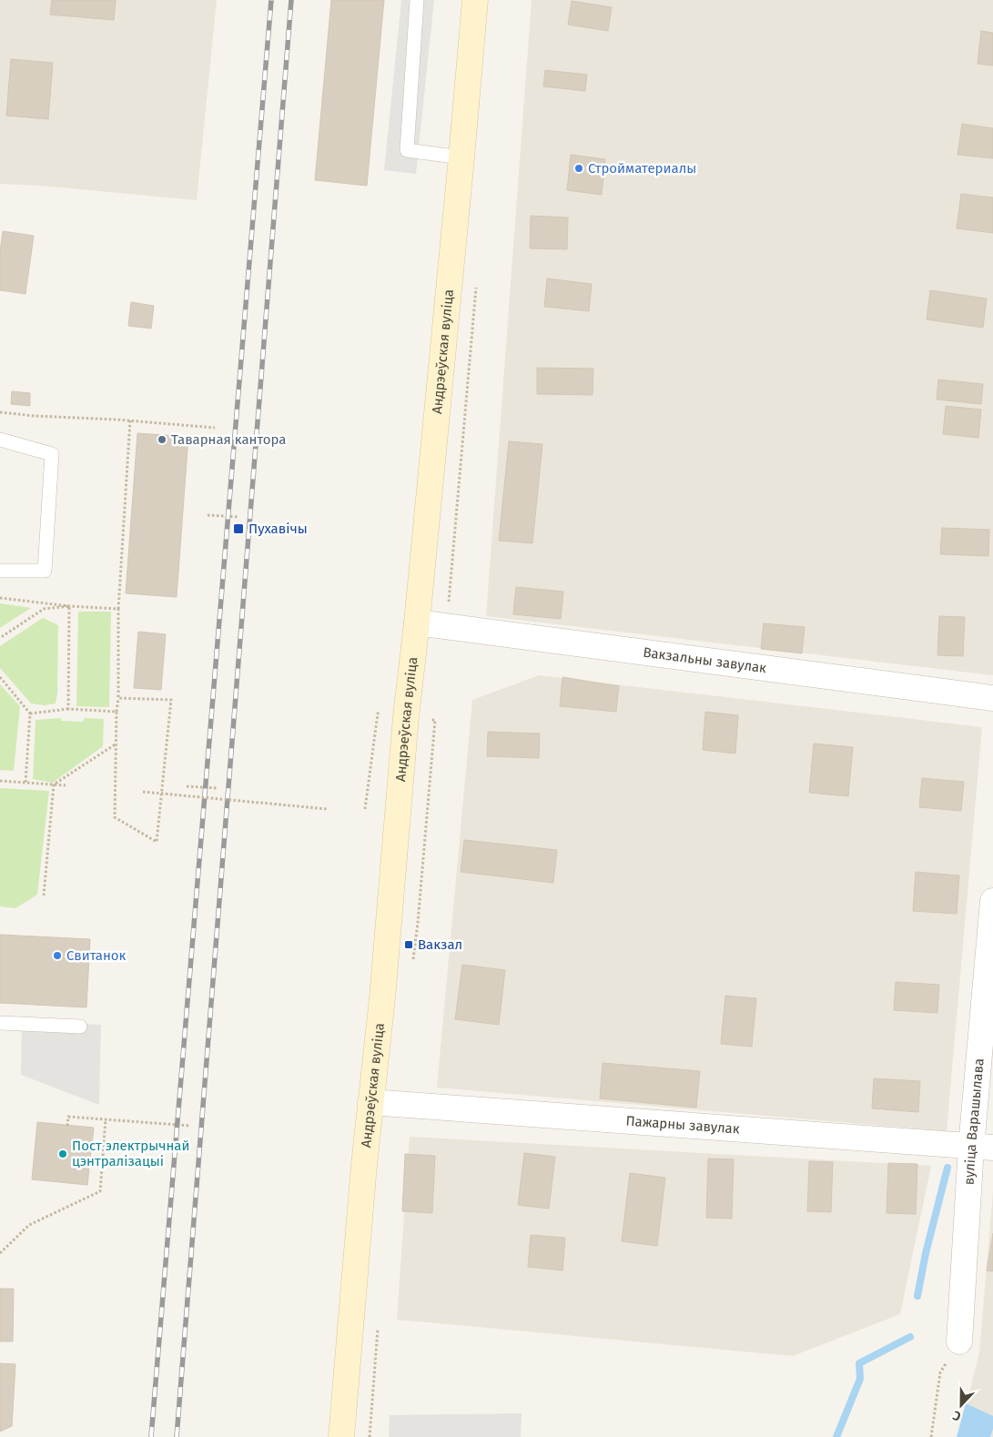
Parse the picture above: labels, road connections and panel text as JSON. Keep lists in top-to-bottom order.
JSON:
{
  "streets": {
    "main road": ["Андрэеўская вуліца"],
    "street": ["Вакзальны завулак", "вуліца Варашылава", "Пажарны завулак"]
  },
  "crossings": [
    ["Андрэеўская вуліца", "Вакзальны завулак"],
    ["Андрэеўская вуліца", "Пажарны завулак"],
    ["вуліца Варашылава", "Пажарны завулак"]
  ],
  "places": {
    "other": [
      "Стройматериалы",
      "Таварная кантора",
      "Свитанок",
      "Пост электрычнай цэнтралізацыі"
    ],
    "transit": ["Пухавічы", "Вакзал"]
  },
  "north": "bottom"
}
